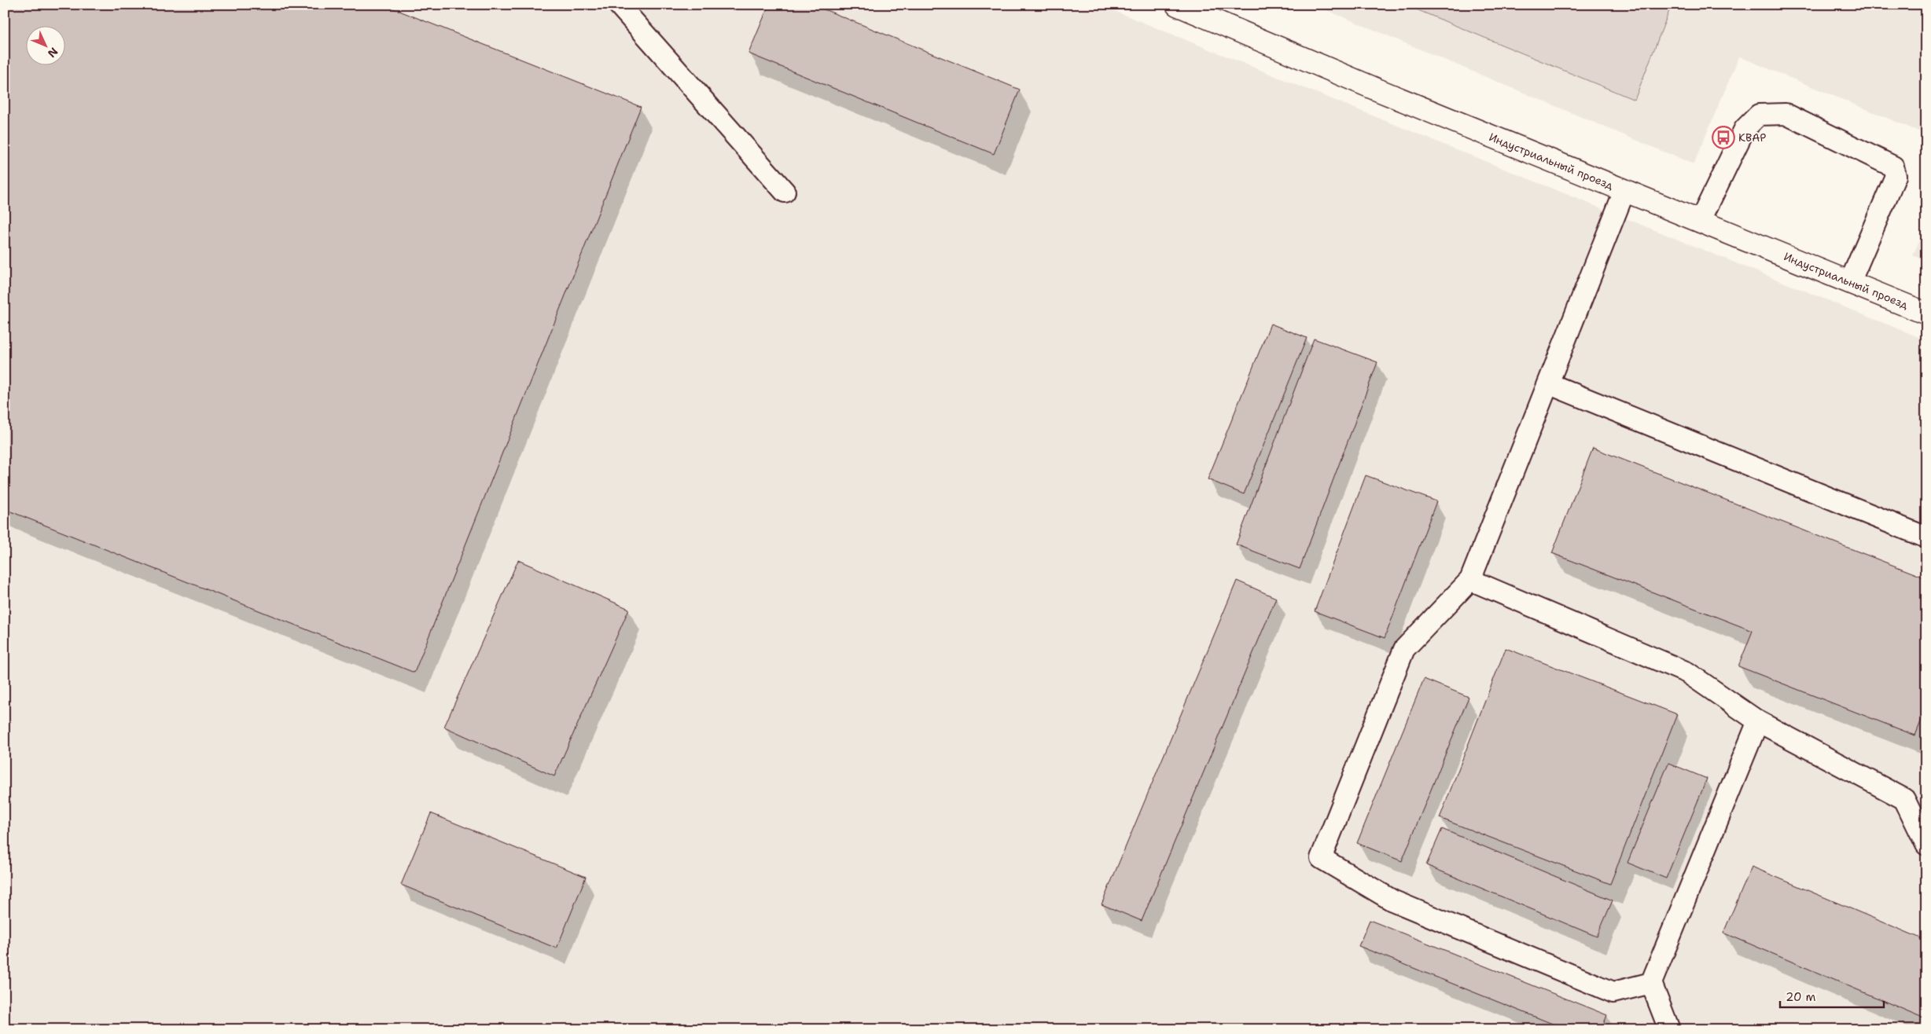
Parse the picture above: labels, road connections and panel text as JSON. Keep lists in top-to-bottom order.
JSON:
{
  "streets": {
    "street": ["Индустриальный проезд"]
  },
  "places": {
    "bus stop": ["КВАР"]
  },
  "scale_bar": "20 m",
  "north": "bottom right"
}
